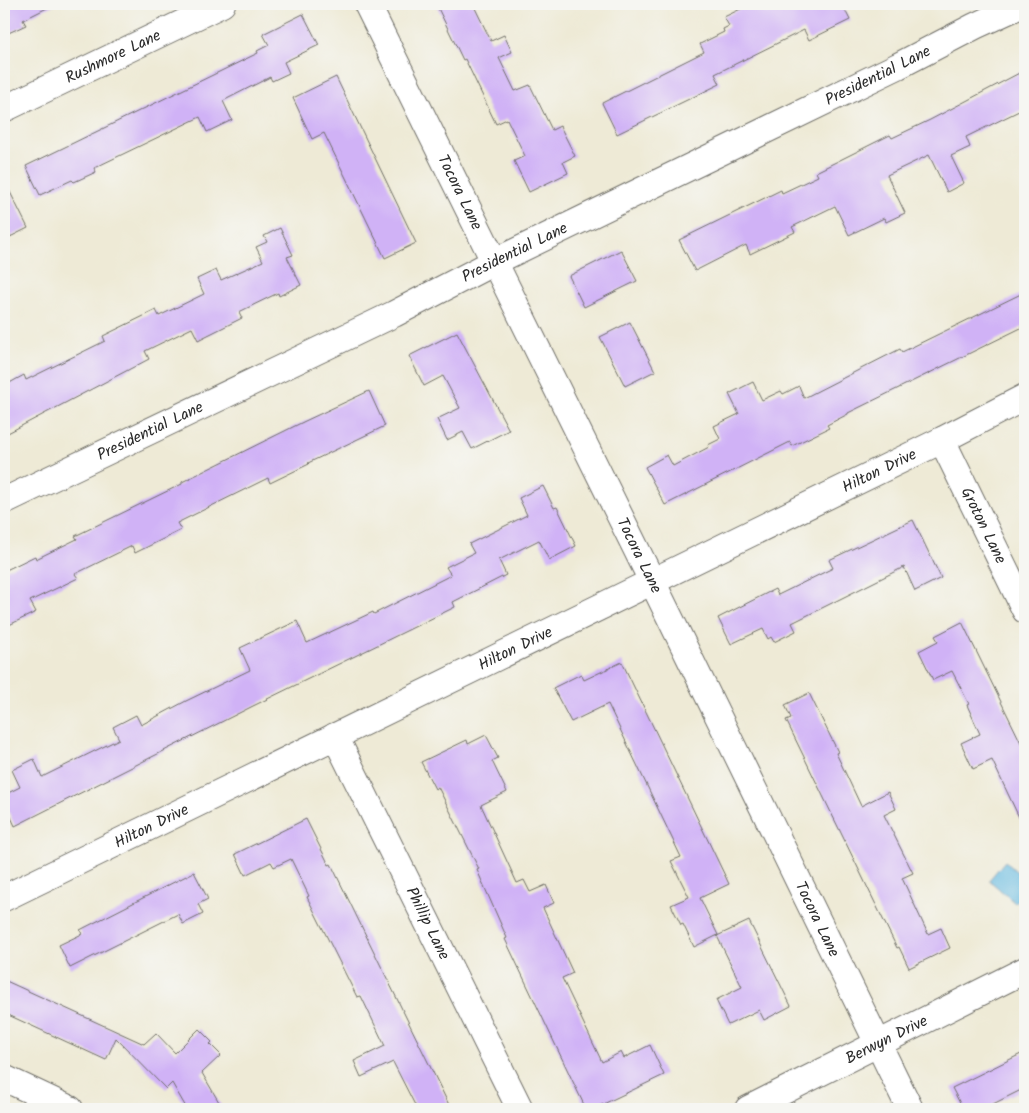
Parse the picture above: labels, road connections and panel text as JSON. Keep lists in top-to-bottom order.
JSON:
{
  "streets": {
    "street": [
      "Rushmore Lane",
      "Presidential Lane",
      "Tocora Lane",
      "Hilton Drive",
      "Groton Lane",
      "Phillip Lane",
      "Berwyn Drive"
    ]
  },
  "crossings": [
    ["Presidential Lane", "Tocora Lane"],
    ["Tocora Lane", "Hilton Drive"],
    ["Tocora Lane", "Berwyn Drive"],
    ["Hilton Drive", "Groton Lane"],
    ["Hilton Drive", "Phillip Lane"]
  ]
}
